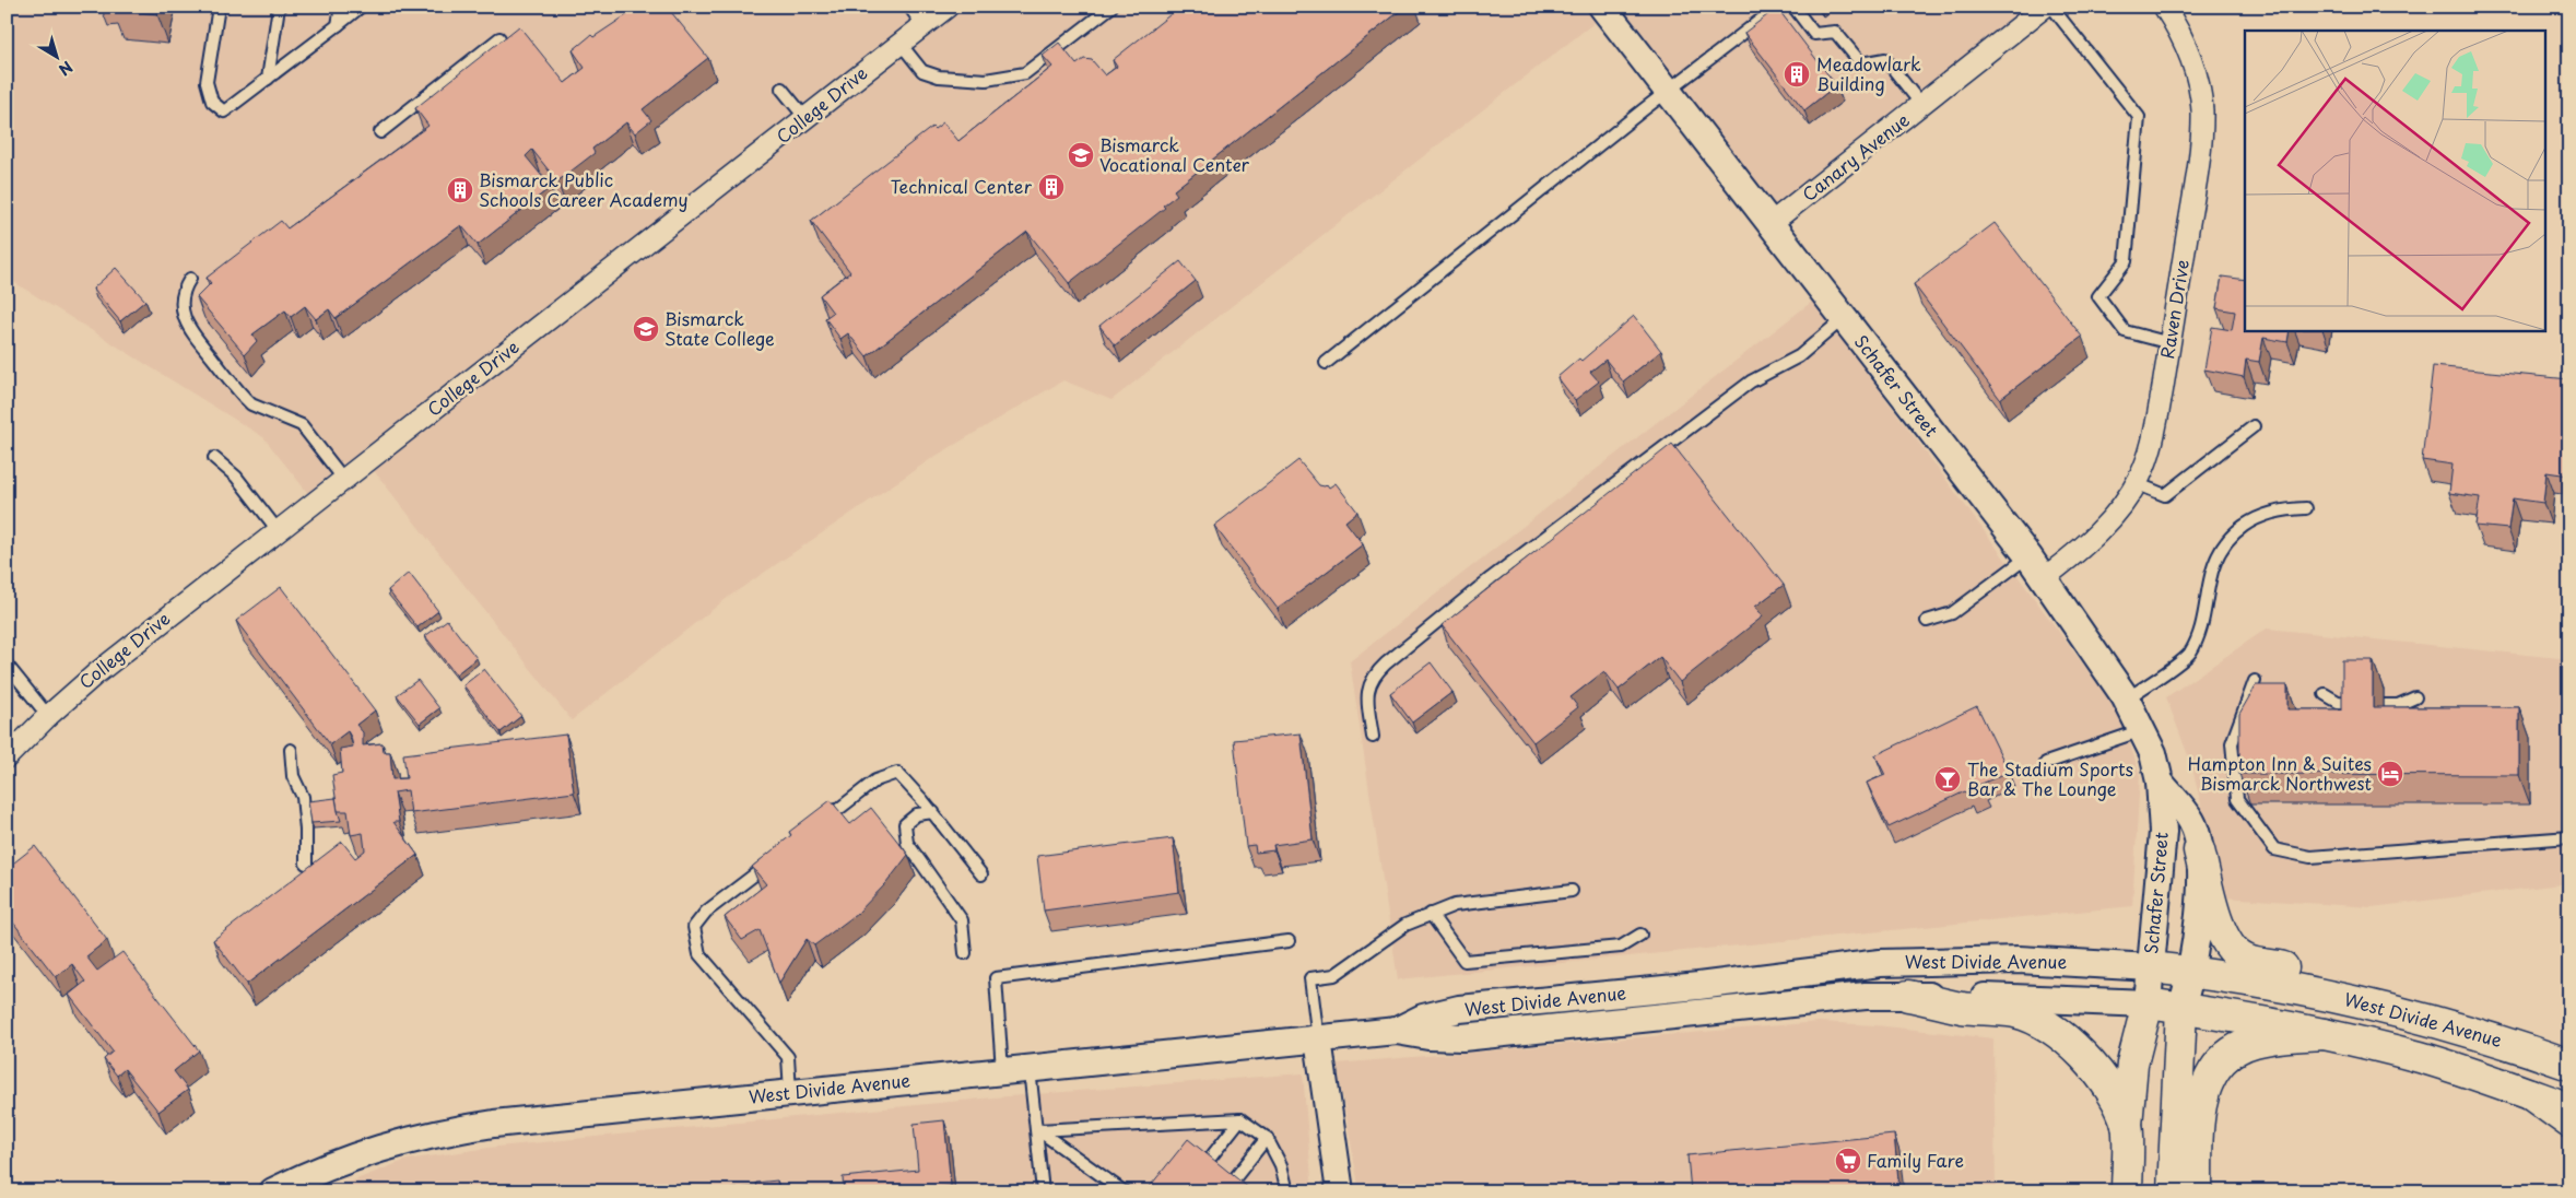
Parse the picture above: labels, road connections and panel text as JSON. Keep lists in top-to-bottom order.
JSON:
{
  "streets": {
    "main road": ["West Divide Avenue"],
    "street": [
      "College Drive",
      "Canary Avenue",
      "Raven Drive",
      "Schafer Street"
    ]
  },
  "crossings": [
    ["Canary Avenue", "Schafer Street"],
    ["Raven Drive", "Schafer Street"],
    ["Schafer Street", "West Divide Avenue"]
  ],
  "places": {
    "building": ["Meadowlark Building", "Technical Center", "Bismarck Public Schools Career Academy"],
    "school or university": ["Bismarck Vocational Center", "Bismarck State College"],
    "hotel": ["Hampton Inn & Suites Bismarck Northwest"],
    "bar": ["The Stadium Sports Bar & The Lounge"],
    "supermarket": ["Family Fare"]
  },
  "north": "bottom right"
}
